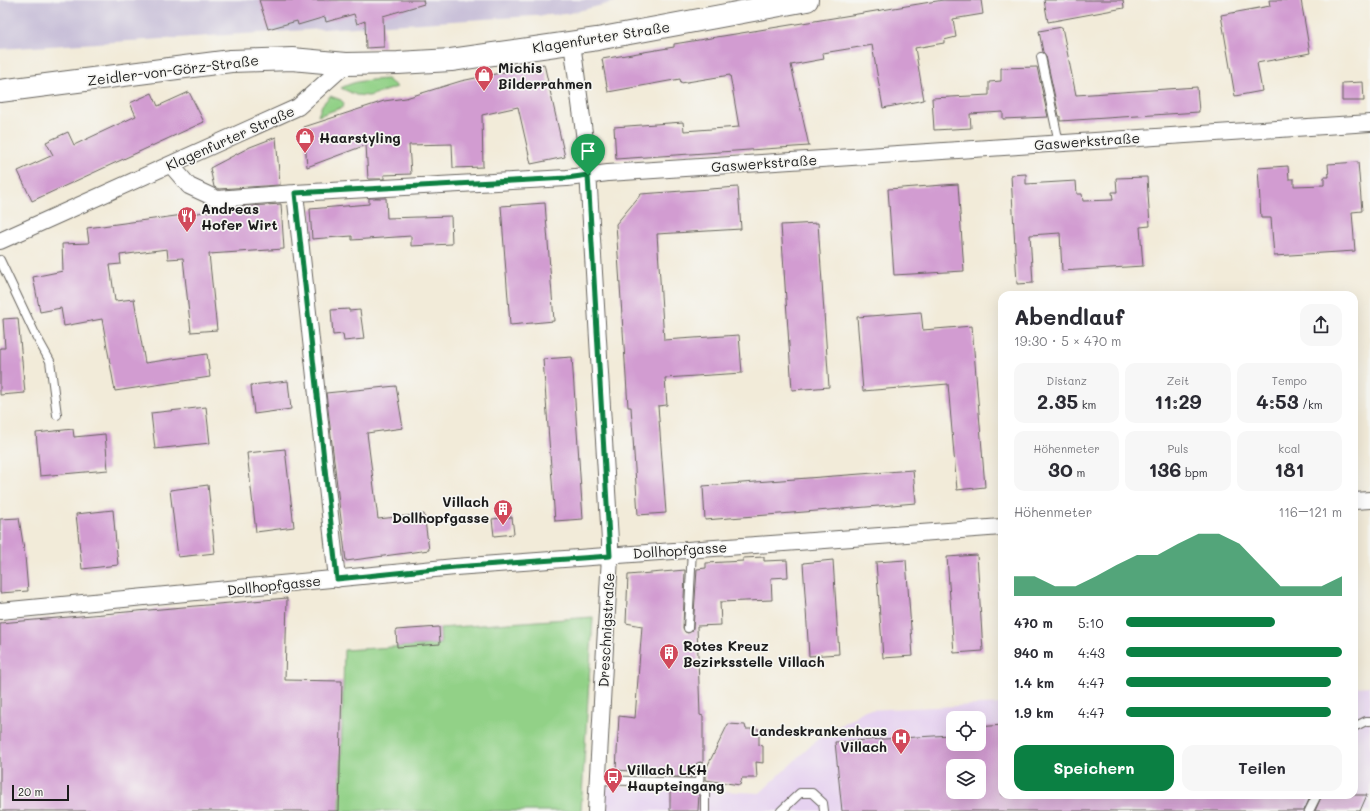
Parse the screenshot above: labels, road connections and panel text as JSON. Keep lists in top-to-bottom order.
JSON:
{
  "streets": {
    "street": [
      "Klagenfurter Straße",
      "Zeidler-von-Görz-Straße",
      "Gaswerkstraße",
      "Dollhopfgasse",
      "Dreschnigstraße"
    ]
  },
  "crossings": [
    ["Klagenfurter Straße", "Zeidler-von-Görz-Straße"],
    ["Klagenfurter Straße", "Gaswerkstraße"],
    ["Klagenfurter Straße", "Dreschnigstraße"],
    ["Gaswerkstraße", "Dreschnigstraße"],
    ["Dollhopfgasse", "Dreschnigstraße"]
  ],
  "places": {
    "shop": ["Michis Bilderrahmen", "Haarstyling"],
    "restaurant": ["Andreas Hofer Wirt"],
    "building": ["Villach Dollhopfgasse", "Rotes Kreuz Bezirksstelle Villach"],
    "hospital": ["Landeskrankenhaus Villach"],
    "bus stop": ["Villach LKH Haupteingang"]
  },
  "scale_bar": "20 m",
  "page": {
    "heading": ["Abendlauf", "19:30 · 5 × 470 m"],
    "stats": [
      ["Distanz", "2.35 km"],
      ["Zeit", "11:29"],
      ["Tempo", "4:53 /km"],
      ["Höhenmeter", "30 m"],
      ["Puls", "136 bpm"],
      ["kcal", "181"]
    ],
    "chart": ["Höhenmeter", "116–121 m"],
    "list": [
      {
        "name": "470 m",
        "note": "5:10"
      },
      {
        "name": "940 m",
        "note": "4:43"
      },
      {
        "name": "1.4 km",
        "note": "4:47"
      },
      {
        "name": "1.9 km",
        "note": "4:47"
      }
    ],
    "buttons": ["Speichern", "Teilen"],
    "scale": "20 m"
  }
}
